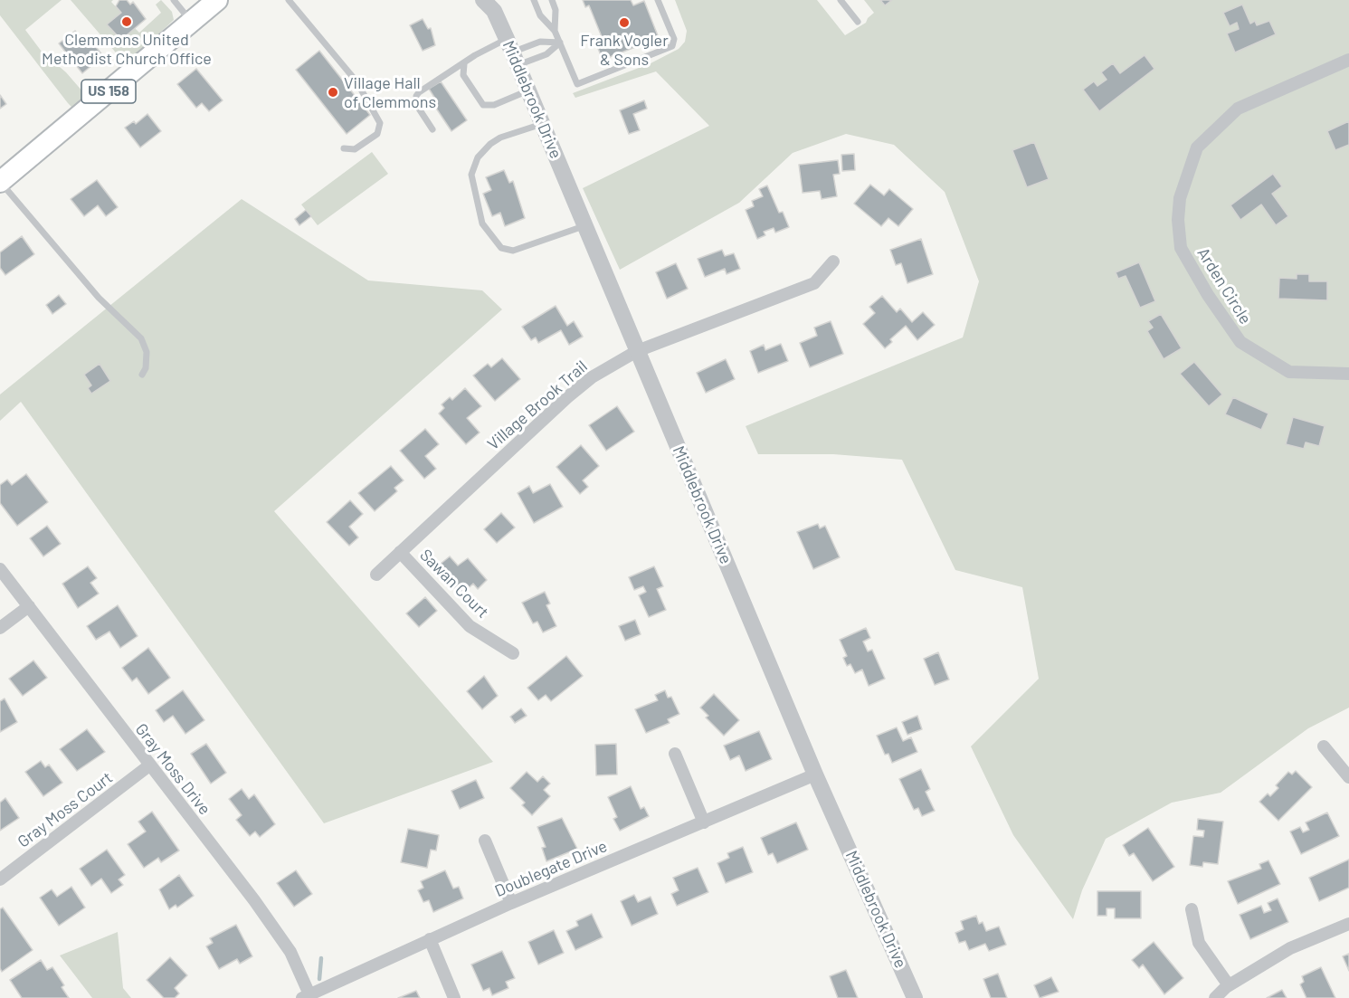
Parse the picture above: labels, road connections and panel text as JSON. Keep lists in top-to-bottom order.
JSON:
{
  "streets": {
    "main road": ["US 158"],
    "street": [
      "Middlebrook Drive",
      "Arden Circle",
      "Village Brook Trail",
      "Sawan Court",
      "Gray Moss Drive",
      "Gray Moss Court",
      "Doublegate Drive"
    ]
  },
  "crossings": [
    ["Middlebrook Drive", "Village Brook Trail"],
    ["Middlebrook Drive", "Doublegate Drive"],
    ["Village Brook Trail", "Sawan Court"],
    ["Gray Moss Drive", "Gray Moss Court"],
    ["Gray Moss Drive", "Doublegate Drive"]
  ],
  "places": ["Clemmons United Methodist Church Office", "Frank Vogler & Sons", "Village Hall of Clemmons"]
}
